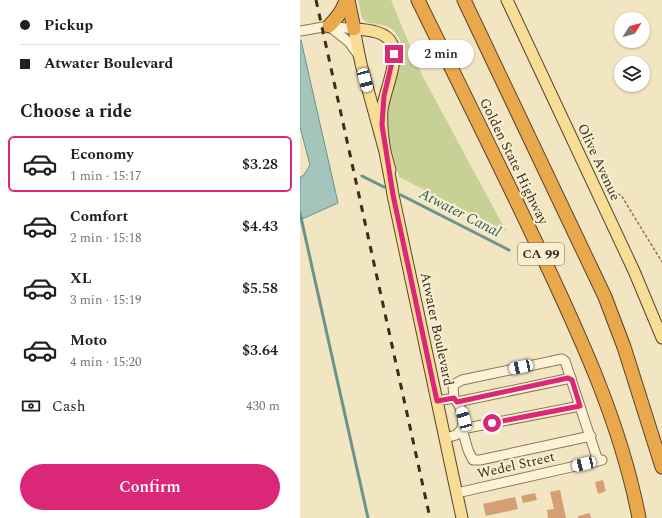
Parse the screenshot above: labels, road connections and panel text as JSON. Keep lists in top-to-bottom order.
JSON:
{
  "streets": {
    "highway": ["Golden State Highway", "CA 99"],
    "main road": ["Olive Avenue", "Atwater Boulevard"],
    "street": ["Wedel Street"]
  },
  "crossings": [
    ["Atwater Boulevard", "Wedel Street"]
  ],
  "water": ["Atwater Canal"],
  "north": "top right",
  "page": {
    "banner": ["Pickup", "Atwater Boulevard"],
    "bubble": "2 min",
    "heading": "Choose a ride",
    "list": [
      {
        "name": "Economy",
        "note": "1 min · 15:17",
        "value": "$3.28"
      },
      {
        "name": "Comfort",
        "note": "2 min · 15:18",
        "value": "$4.43"
      },
      {
        "name": "XL",
        "note": "3 min · 15:19",
        "value": "$5.58"
      },
      {
        "name": "Moto",
        "note": "4 min · 15:20",
        "value": "$3.64"
      }
    ],
    "pay": ["Cash", "430 m"],
    "buttons": "Confirm"
  }
}
